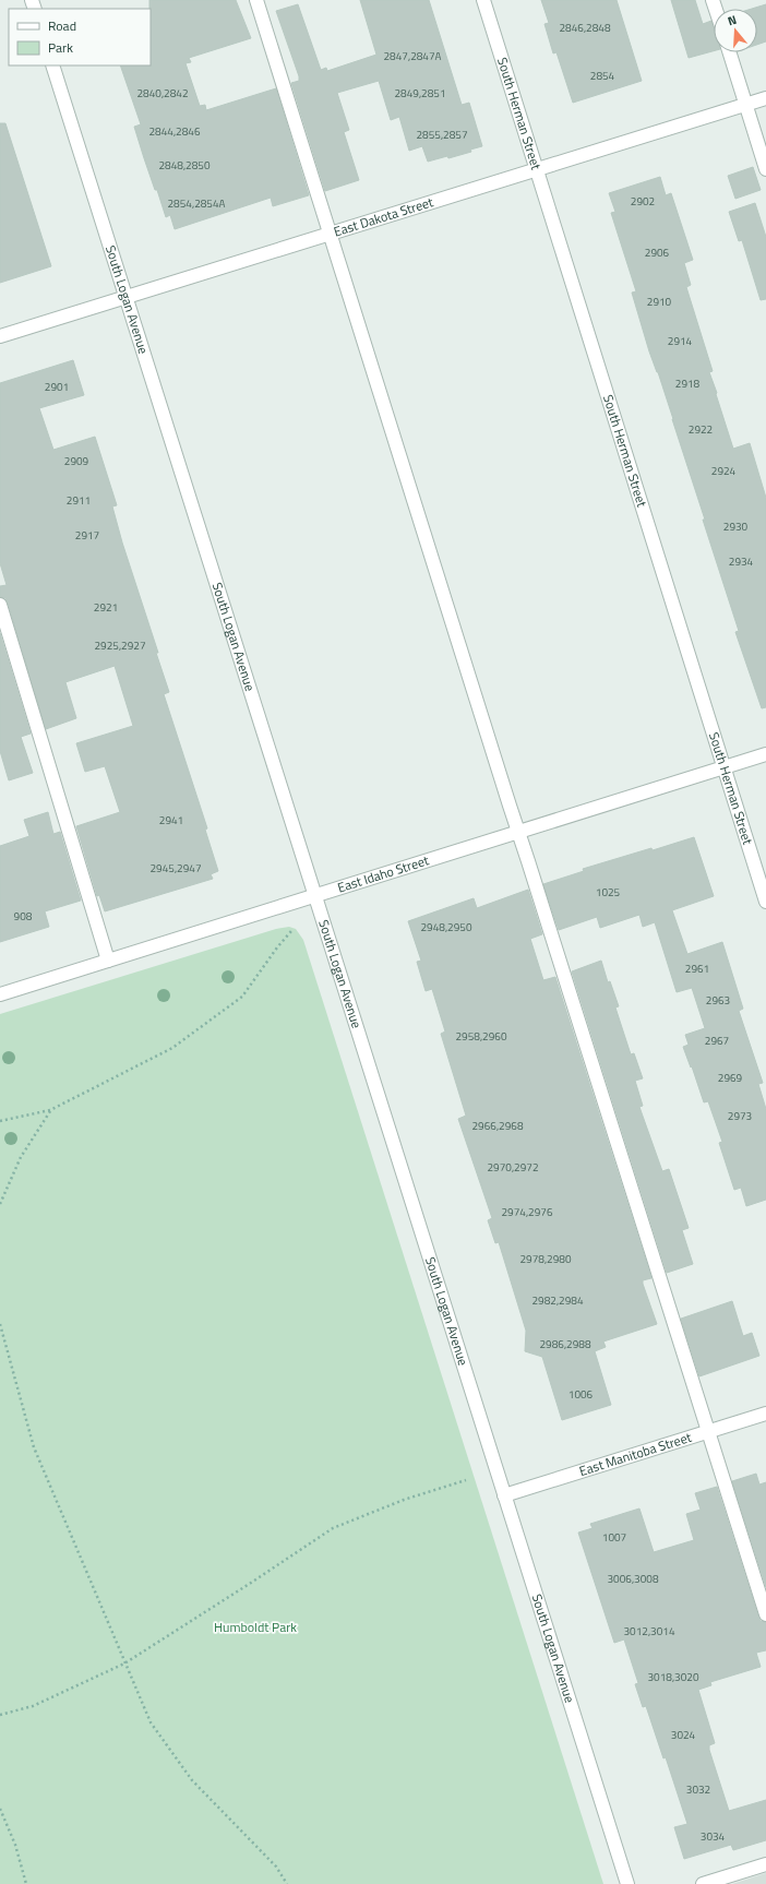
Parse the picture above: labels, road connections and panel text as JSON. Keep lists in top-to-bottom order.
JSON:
{
  "streets": {
    "street": [
      "South Herman Street",
      "East Dakota Street",
      "South Logan Avenue",
      "East Idaho Street",
      "East Manitoba Street"
    ]
  },
  "crossings": [
    ["South Herman Street", "East Dakota Street"],
    ["South Herman Street", "East Idaho Street"],
    ["East Dakota Street", "South Logan Avenue"],
    ["South Logan Avenue", "East Idaho Street"],
    ["South Logan Avenue", "East Manitoba Street"]
  ],
  "parks": ["Humboldt Park"],
  "house_numbers": [
    "2846,2848",
    "2847,2847A",
    "2854",
    "2840,2842",
    "2849,2851",
    "2844,2846",
    "2855,2857",
    "2848,2850",
    "2902",
    "2854,2854A",
    "2906",
    "2910",
    "2914",
    "2918",
    "2901",
    "2922",
    "2909",
    "2924",
    "2911",
    "2930",
    "2917",
    "2934",
    "2921",
    "2925,2927",
    "2941",
    "2945,2947",
    "1025",
    "908",
    "2948,2950",
    "2961",
    "2963",
    "2958,2960",
    "2967",
    "2969",
    "2973",
    "2966,2968",
    "2970,2972",
    "2974,2976",
    "2978,2980",
    "2982,2984",
    "2986,2988",
    "1006",
    "1007",
    "3006,3008",
    "3012,3014",
    "3018,3020",
    "3024",
    "3032",
    "3034"
  ],
  "legend": ["Road", "Park"],
  "north": "top"
}
